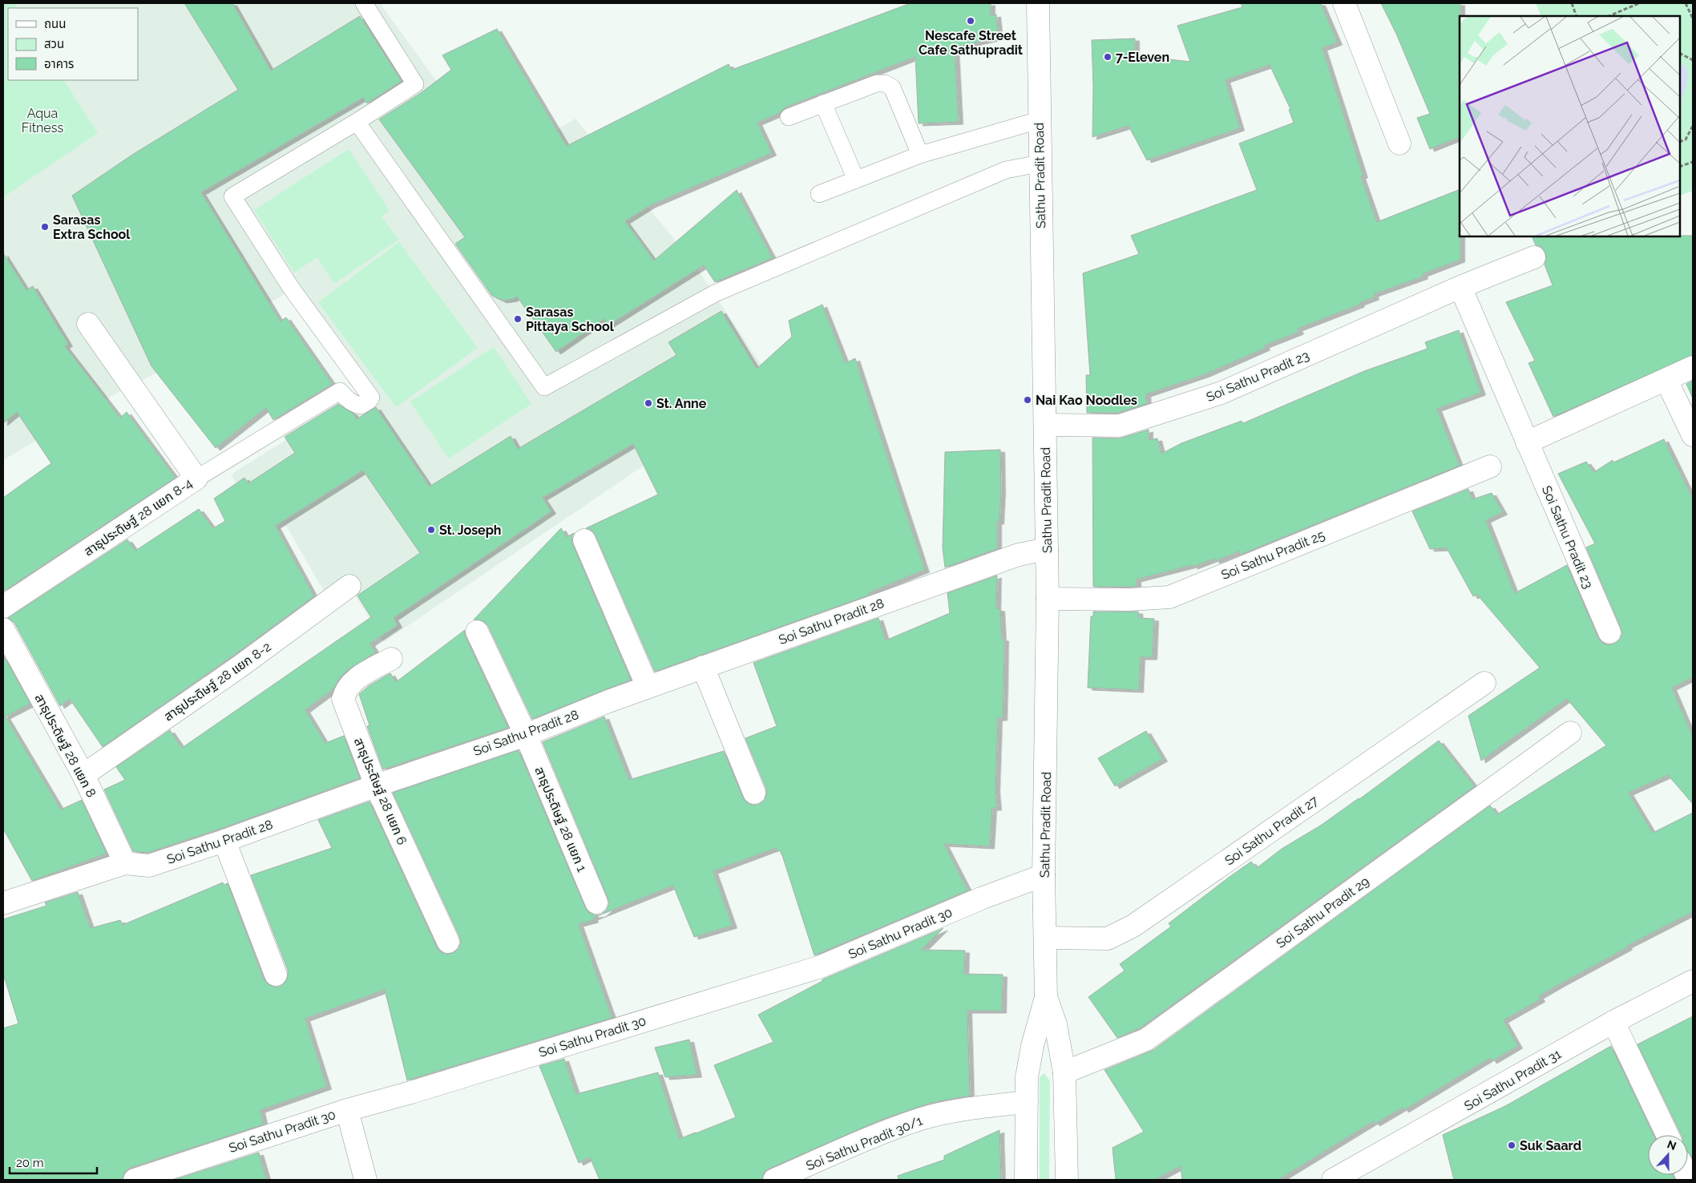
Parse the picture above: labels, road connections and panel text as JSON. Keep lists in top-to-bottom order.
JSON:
{
  "streets": {
    "street": [
      "Sathu Pradit Road",
      "Soi Sathu Pradit 23",
      "สาธุประดิษฐ์ 28 แยก 8-4",
      "Soi Sathu Pradit 25",
      "Soi Sathu Pradit 28",
      "สาธุประดิษฐ์ 28 แยก 8-2",
      "สาธุประดิษฐ์ 28 แยก 8",
      "สาธุประดิษฐ์ 28 แยก 6",
      "สาธุประดิษฐ์ 28 แยก 1",
      "Soi Sathu Pradit 27",
      "Soi Sathu Pradit 29",
      "Soi Sathu Pradit 30",
      "Soi Sathu Pradit 31",
      "Soi Sathu Pradit 30/1"
    ]
  },
  "crossings": [
    ["Sathu Pradit Road", "Soi Sathu Pradit 23"],
    ["Sathu Pradit Road", "Soi Sathu Pradit 25"],
    ["Sathu Pradit Road", "Soi Sathu Pradit 28"],
    ["Sathu Pradit Road", "Soi Sathu Pradit 27"],
    ["Sathu Pradit Road", "Soi Sathu Pradit 29"],
    ["Sathu Pradit Road", "Soi Sathu Pradit 30"],
    ["Sathu Pradit Road", "Soi Sathu Pradit 30/1"],
    ["Soi Sathu Pradit 28", "สาธุประดิษฐ์ 28 แยก 8"],
    ["Soi Sathu Pradit 28", "สาธุประดิษฐ์ 28 แยก 6"],
    ["Soi Sathu Pradit 28", "สาธุประดิษฐ์ 28 แยก 1"],
    ["สาธุประดิษฐ์ 28 แยก 8-2", "สาธุประดิษฐ์ 28 แยก 8"]
  ],
  "parks": ["Aqua Fitness"],
  "places": [
    "Nescafe Street Cafe Sathupradit",
    "7-Eleven",
    "Sarasas Extra School",
    "Sarasas Pittaya School",
    "Nai Kao Noodles",
    "St. Anne",
    "St. Joseph",
    "Suk Saard"
  ],
  "legend": ["ถนน", "สวน", "อาคาร"],
  "scale_bar": "20 m",
  "north": "top"
}
